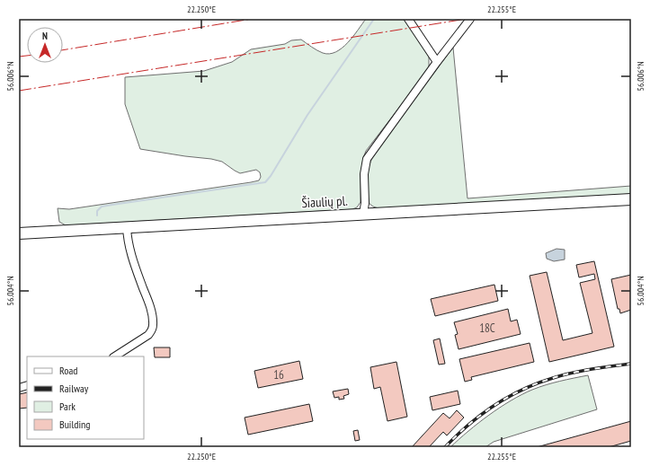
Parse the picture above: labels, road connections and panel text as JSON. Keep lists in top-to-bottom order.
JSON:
{
  "streets": {
    "highway": ["Šiaulių pl."]
  },
  "house_numbers": ["18C", "16"],
  "legend": [
    "Road",
    "Railway",
    "Park",
    "Building"
  ],
  "north": "top",
  "coordinates": [
    "22.250°E",
    "22.255°E",
    "56.006°N",
    "56.004°N"
  ]
}
